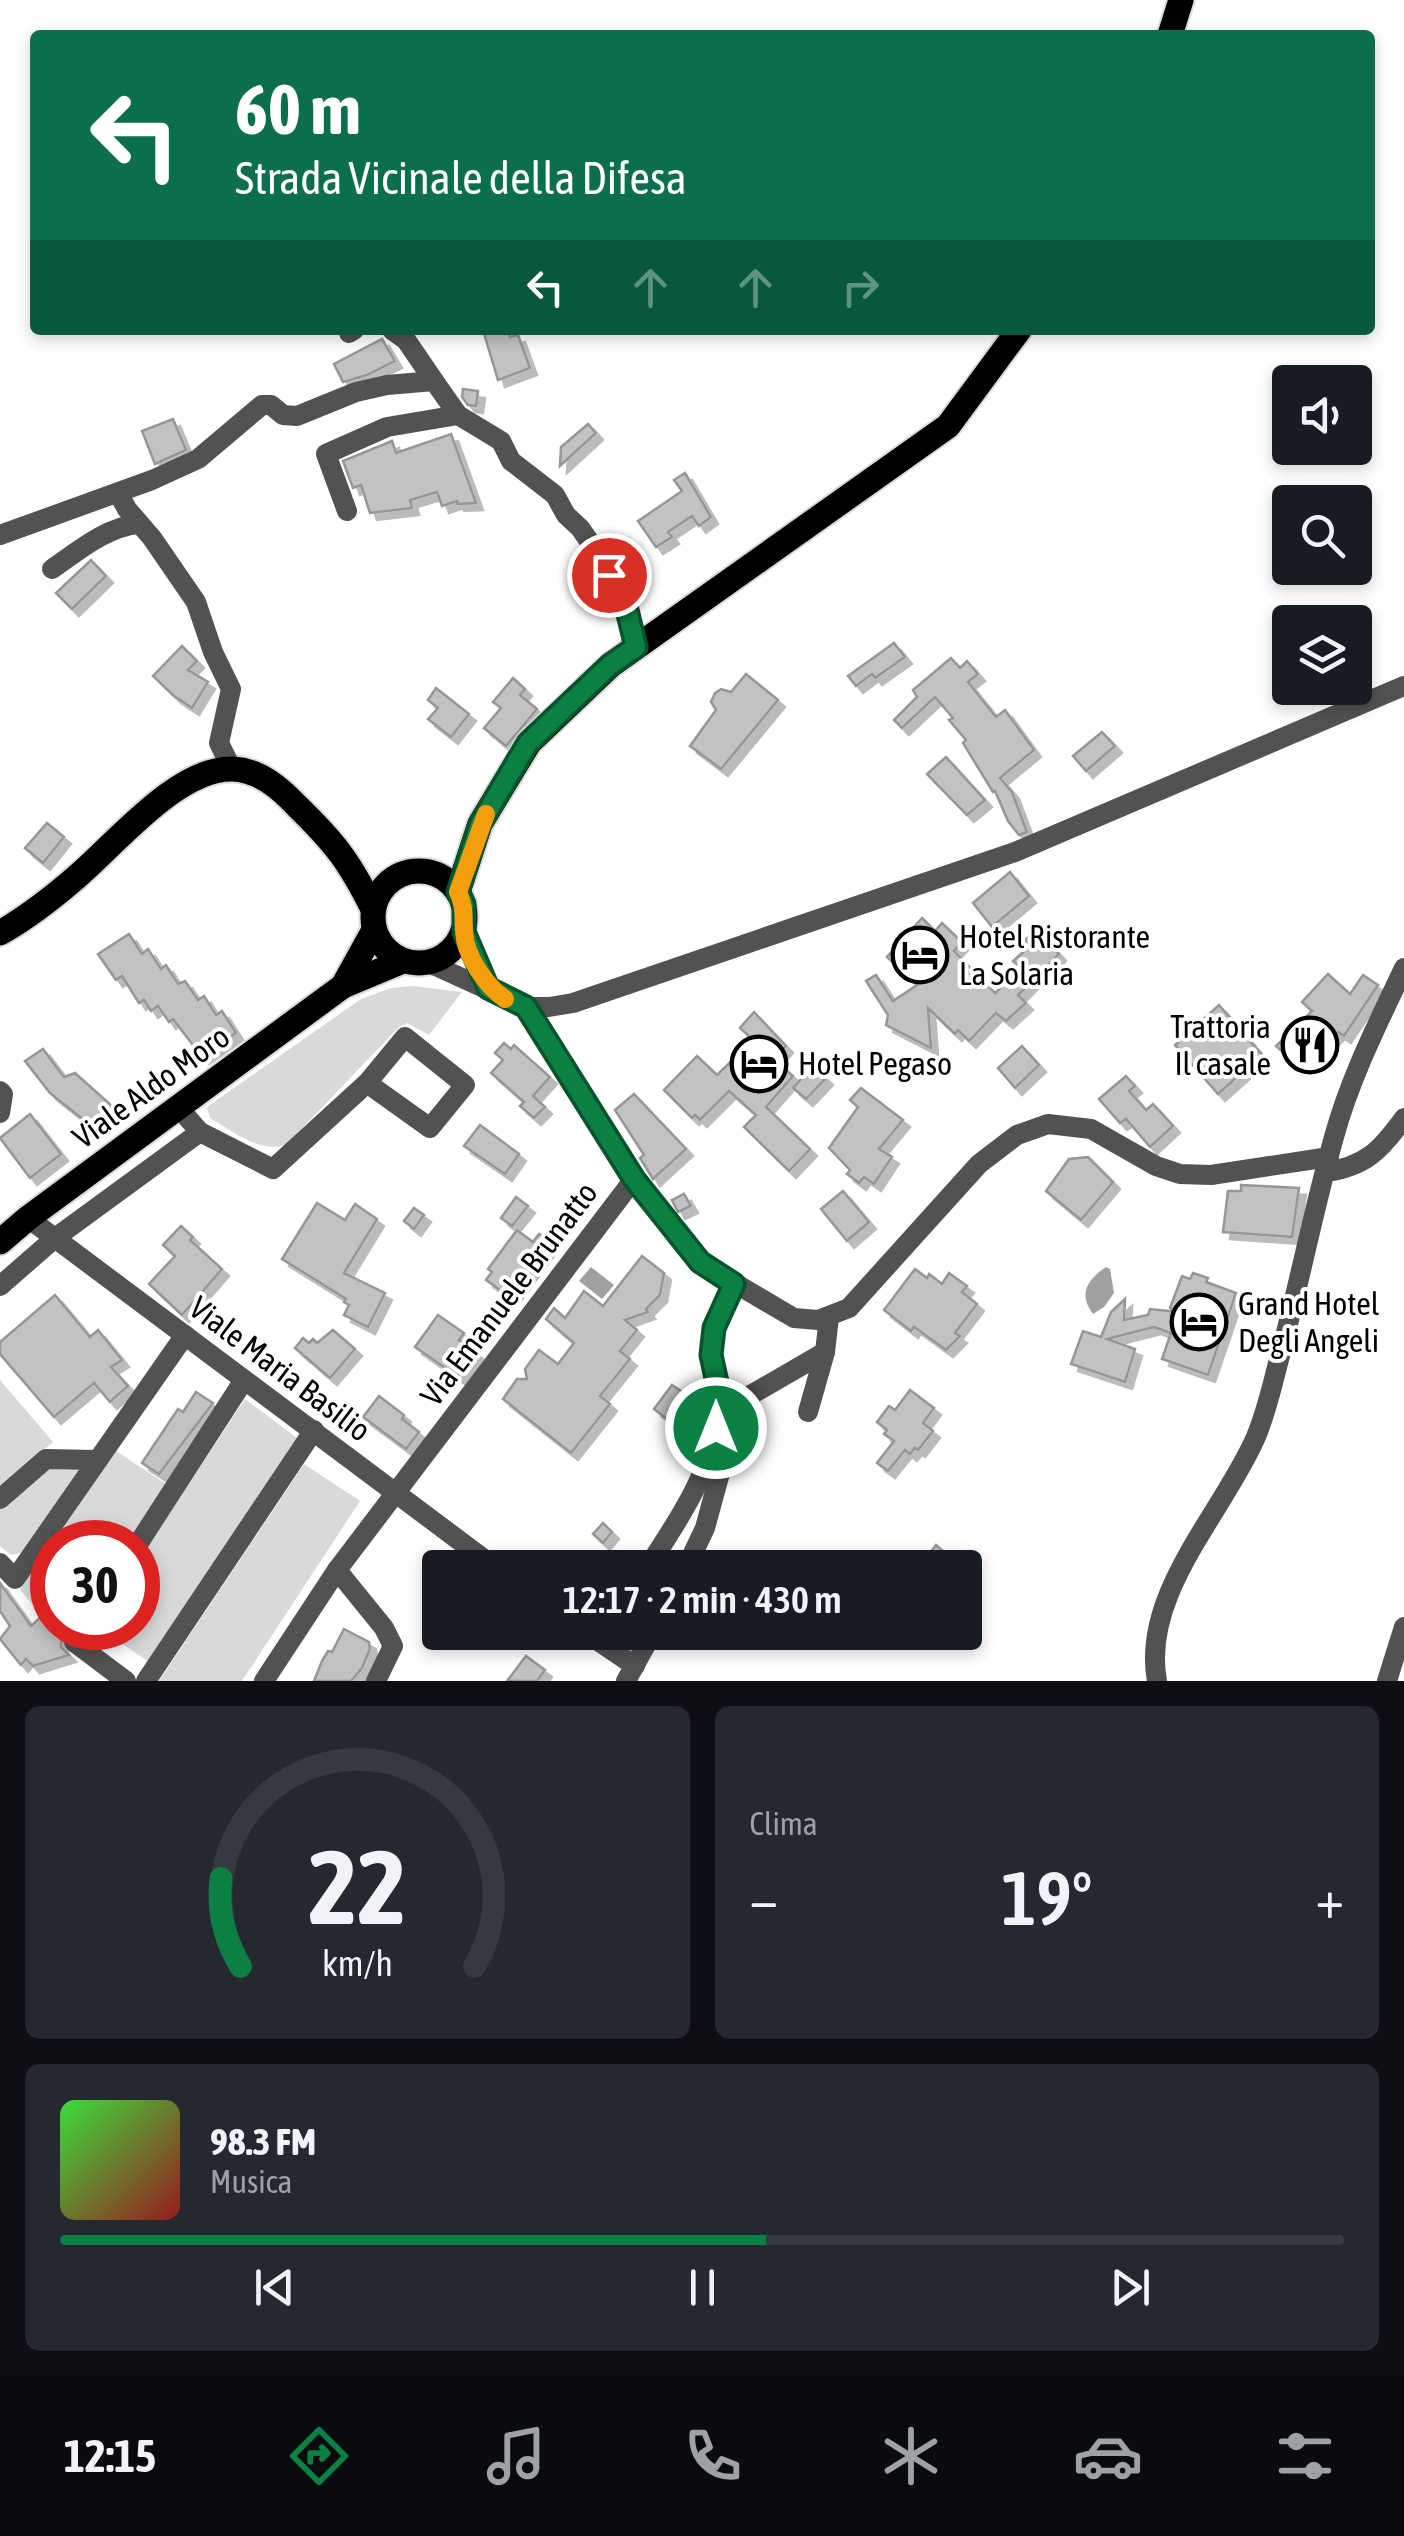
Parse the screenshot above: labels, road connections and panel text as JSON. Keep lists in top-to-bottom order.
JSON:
{
  "streets": {
    "main road": ["Viale Aldo Moro"],
    "street": ["Via Emanuele Brunatto", "Viale Maria Basilio"]
  },
  "crossings": [
    ["Viale Aldo Moro", "Viale Maria Basilio"],
    ["Via Emanuele Brunatto", "Viale Maria Basilio"]
  ],
  "places": {
    "hotel": ["Hotel Ristorante La Solaria", "Hotel Pegaso", "Grand Hotel Degli Angeli"],
    "restaurant": ["Trattoria Il casale"]
  },
  "page": {
    "turn": ["60 m", "Strada Vicinale della Difesa"],
    "limit": "30",
    "trip": "12:17 · 2 min · 430 m",
    "tile": "Clima",
    "heat": ["−", "19°", "+"],
    "song": ["98.3 FM", "Musica"],
    "tabs": "12:15",
    "gauge": ["22", "km/h"]
  }
}
